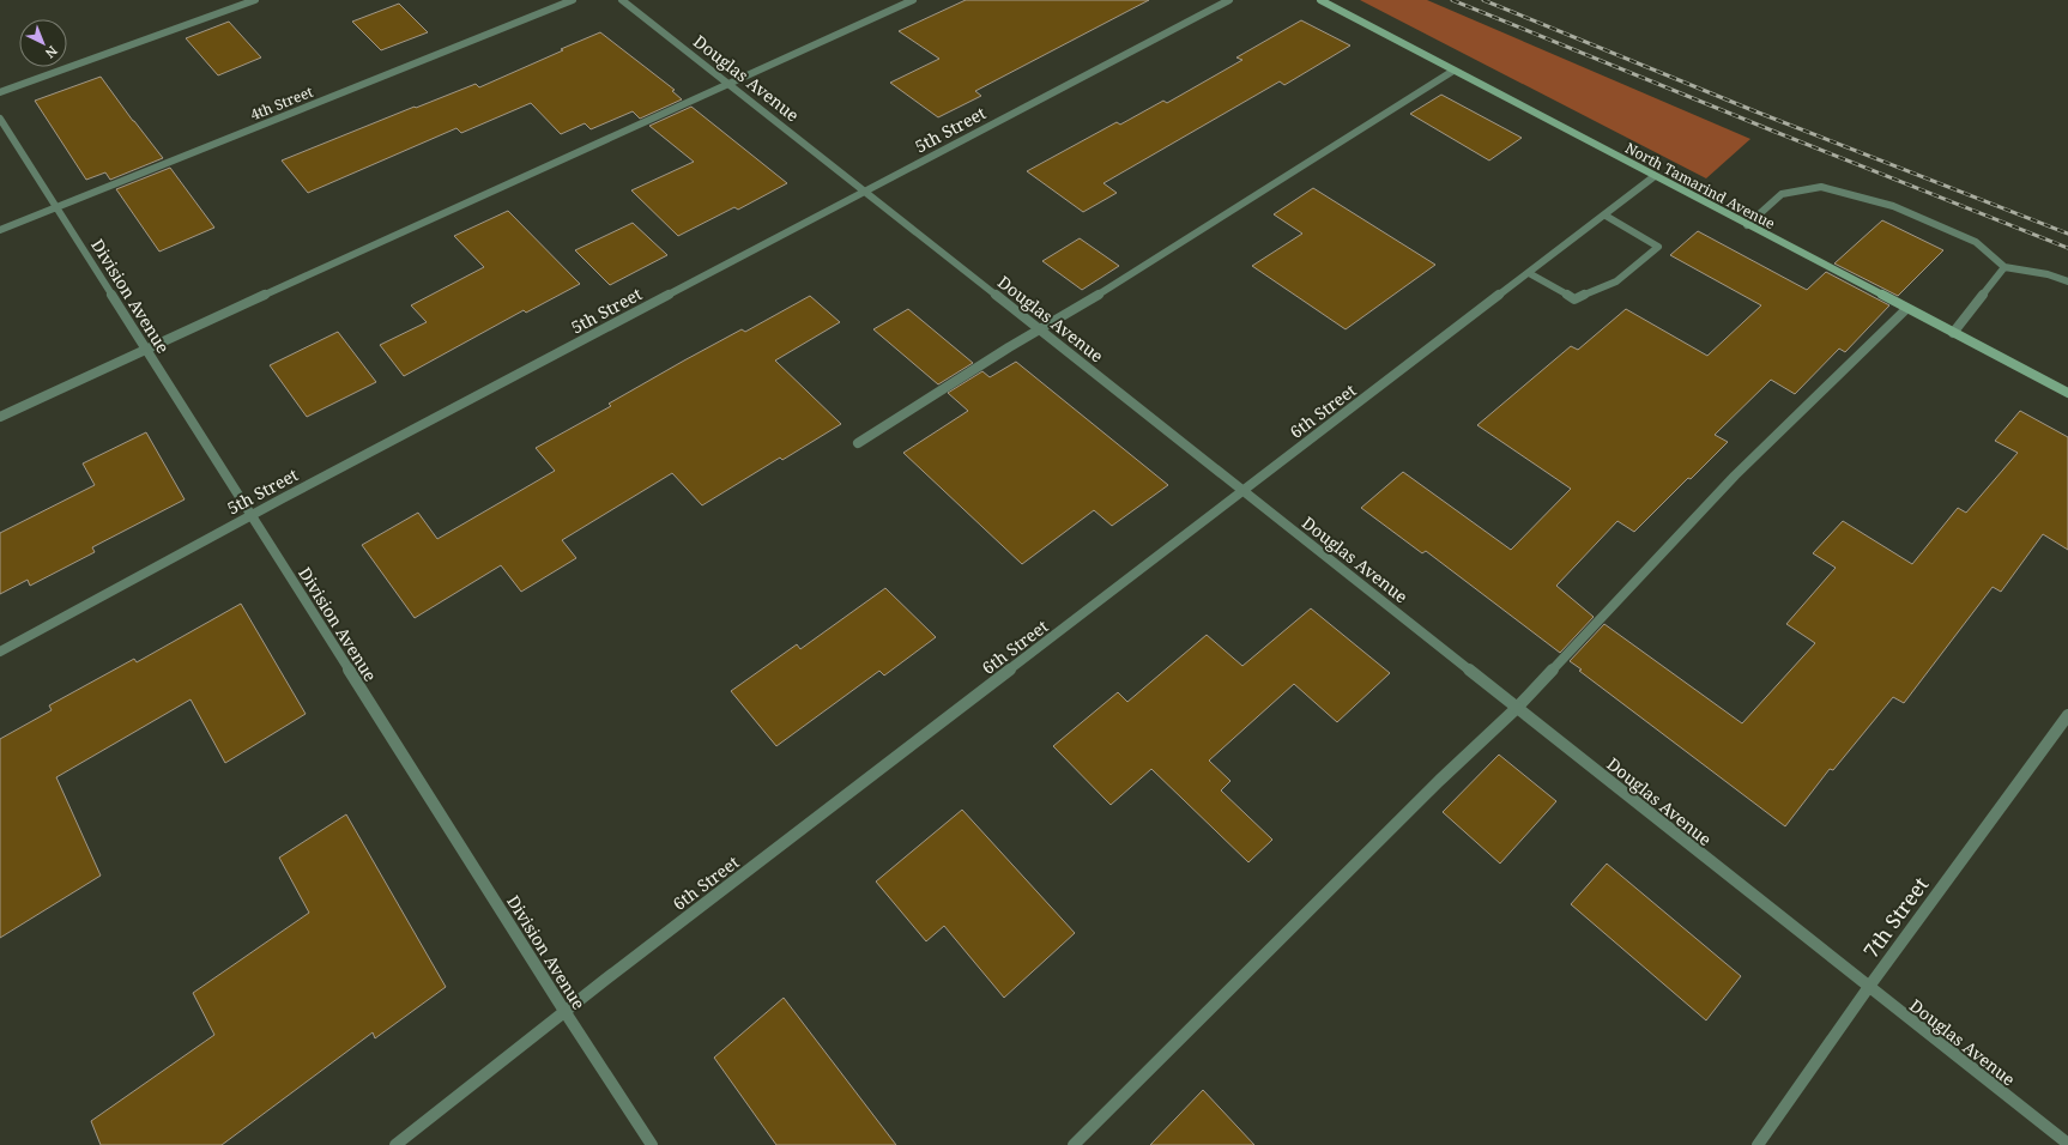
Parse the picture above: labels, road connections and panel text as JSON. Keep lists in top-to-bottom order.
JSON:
{
  "streets": {
    "street": [
      "Douglas Avenue",
      "4th Street",
      "5th Street",
      "North Tamarind Avenue",
      "Division Avenue",
      "6th Street",
      "7th Street"
    ]
  },
  "crossings": [
    ["Douglas Avenue", "5th Street"],
    ["Douglas Avenue", "6th Street"],
    ["Douglas Avenue", "7th Street"],
    ["4th Street", "Division Avenue"],
    ["5th Street", "Division Avenue"],
    ["North Tamarind Avenue", "6th Street"],
    ["Division Avenue", "6th Street"]
  ],
  "north": "bottom right"
}
